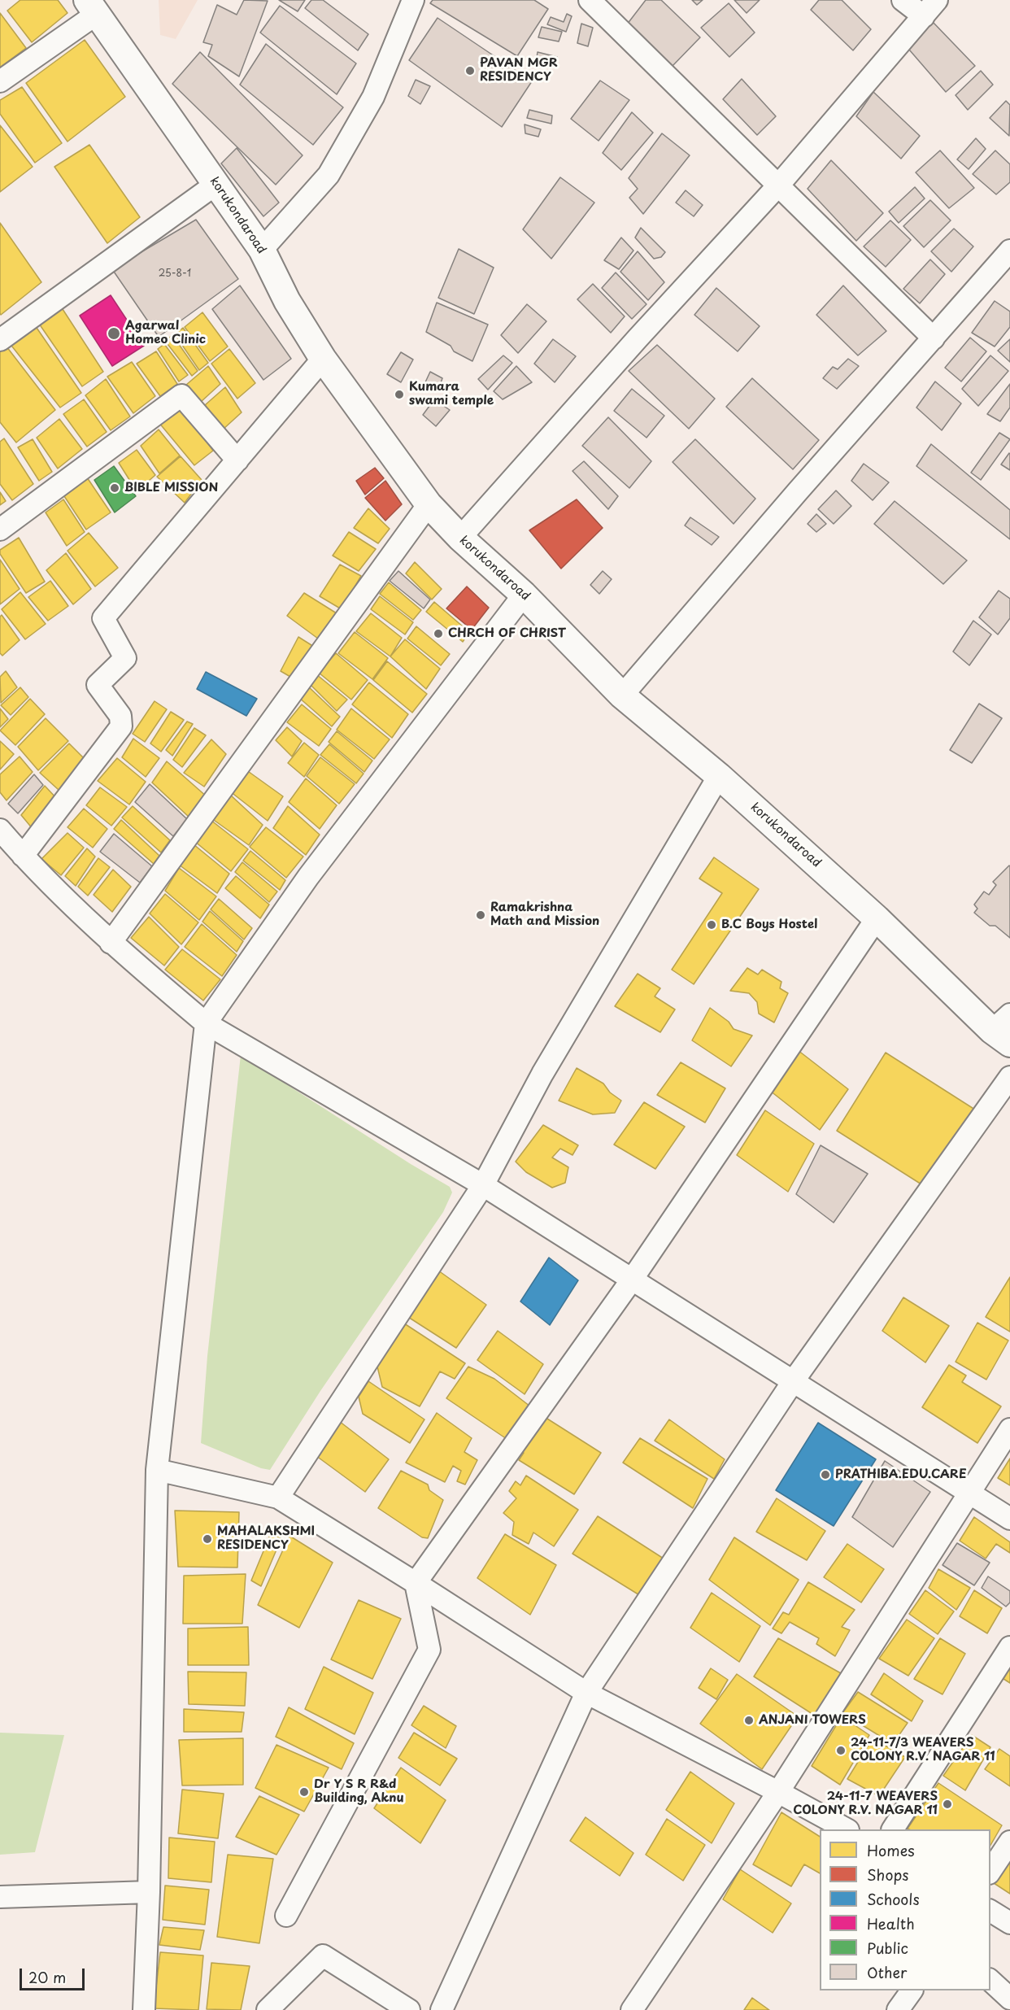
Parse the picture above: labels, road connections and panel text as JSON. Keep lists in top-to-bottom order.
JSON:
{
  "streets": {
    "main road": ["korukondaroad"]
  },
  "places": [
    "PAVAN MGR RESIDENCY",
    "Agarwal Homeo Clinic",
    "Kumara swami temple",
    "BIBLE MISSION",
    "CHRCH OF CHRIST",
    "Ramakrishna Math and Mission",
    "B.C Boys Hostel",
    "PRATHIBA.EDU.CARE",
    "MAHALAKSHMI RESIDENCY",
    "ANJANI TOWERS",
    "24-11-7/3 WEAVERS COLONY R.V. NAGAR 11",
    "Dr Y S R R&d Building, Aknu",
    "24-11-7 WEAVERS COLONY R.V. NAGAR 11"
  ],
  "house_numbers": ["25-8-1"],
  "legend": [
    "Homes",
    "Shops",
    "Schools",
    "Health",
    "Public",
    "Other"
  ],
  "scale_bar": "20 m"
}
